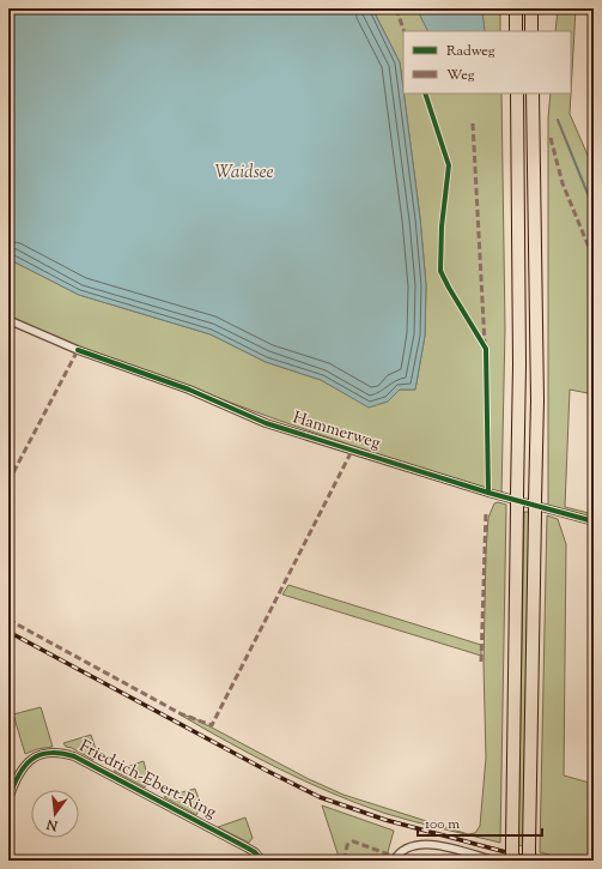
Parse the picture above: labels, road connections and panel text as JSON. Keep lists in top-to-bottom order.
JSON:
{
  "streets": {
    "street": ["Hammerweg", "Friedrich-Ebert-Ring"]
  },
  "water": ["Waidsee"],
  "legend": ["Radweg", "Weg"],
  "scale_bar": "100 m",
  "north": "bottom"
}
